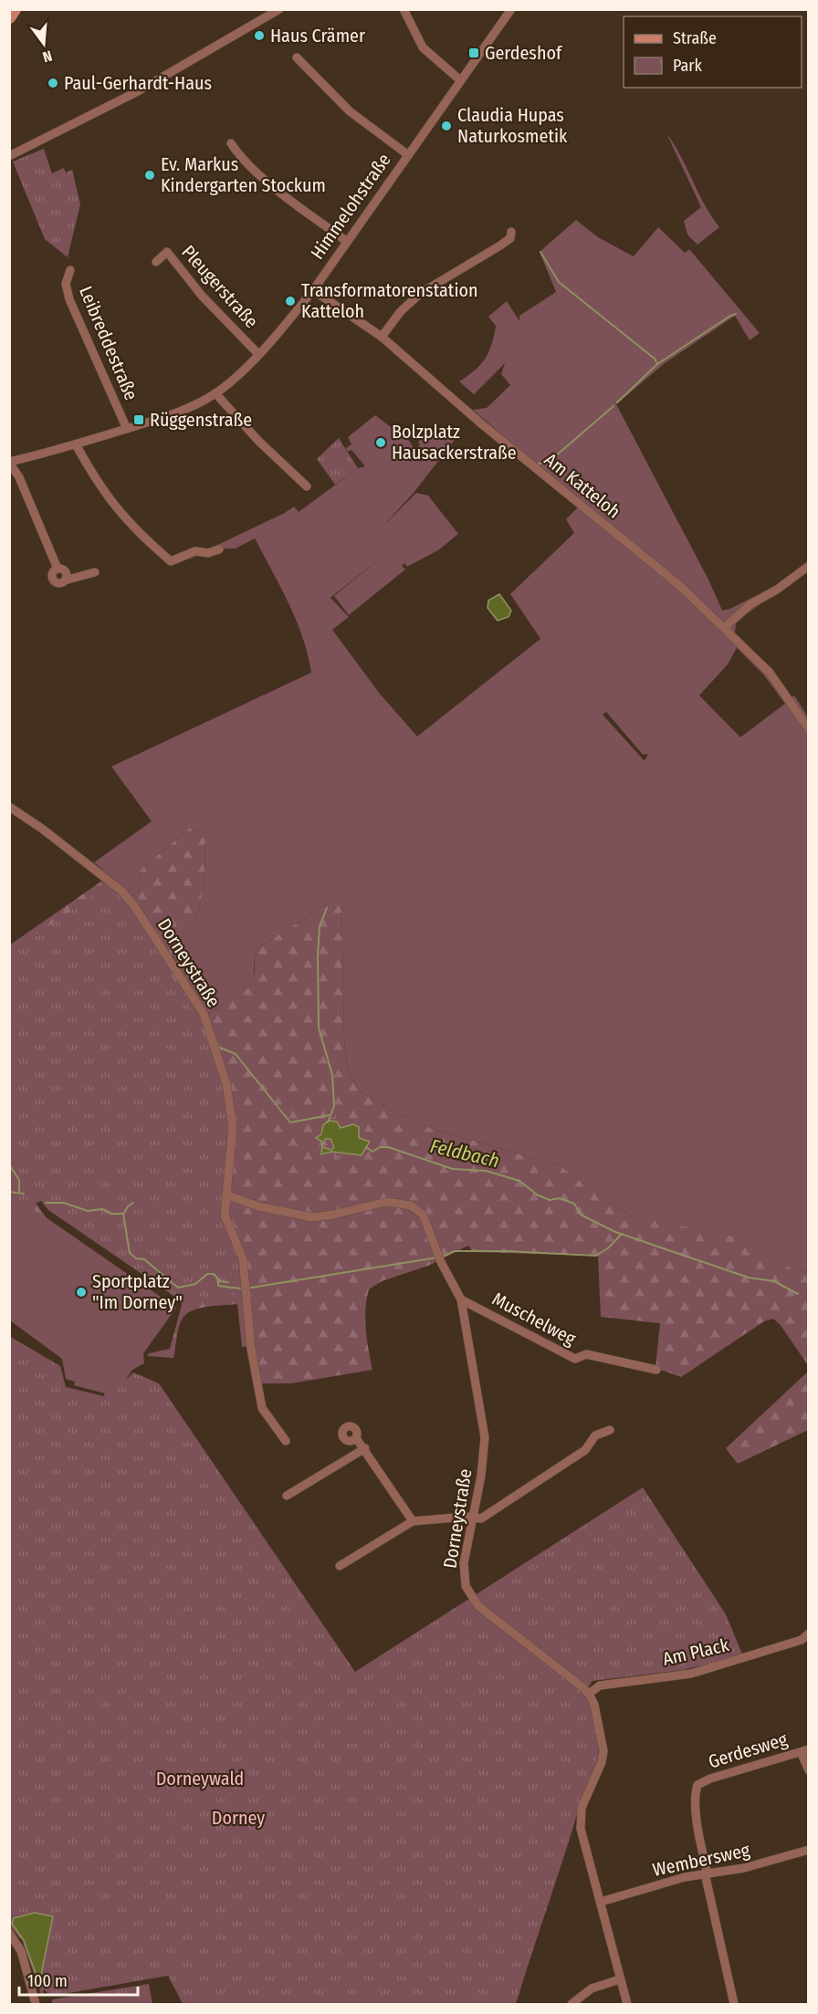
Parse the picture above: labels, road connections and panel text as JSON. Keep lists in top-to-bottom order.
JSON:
{
  "streets": {
    "street": [
      "Himmelohstraße",
      "Pleugerstraße",
      "Leibreddestraße",
      "Am Katteloh",
      "Dorneystraße",
      "Muschelweg",
      "Am Plack",
      "Gerdesweg",
      "Wembersweg"
    ]
  },
  "crossings": [
    ["Himmelohstraße", "Pleugerstraße"],
    ["Himmelohstraße", "Leibreddestraße"],
    ["Himmelohstraße", "Am Katteloh"],
    ["Dorneystraße", "Muschelweg"],
    ["Dorneystraße", "Am Plack"],
    ["Gerdesweg", "Wembersweg"]
  ],
  "water": ["Feldbach"],
  "parks": ["Dorneywald", "Dorney"],
  "places": {
    "other": [
      "Haus Crämer",
      "Paul-Gerhardt-Haus",
      "Claudia Hupas Naturkosmetik",
      "Ev. Markus Kindergarten Stockum",
      "Transformatorenstation Katteloh",
      "Bolzplatz Hausackerstraße",
      "Sportplatz \"Im Dorney\""
    ],
    "transit": ["Gerdeshof", "Rüggenstraße"]
  },
  "legend": ["Straße", "Park"],
  "scale_bar": "100 m",
  "north": "bottom"
}
